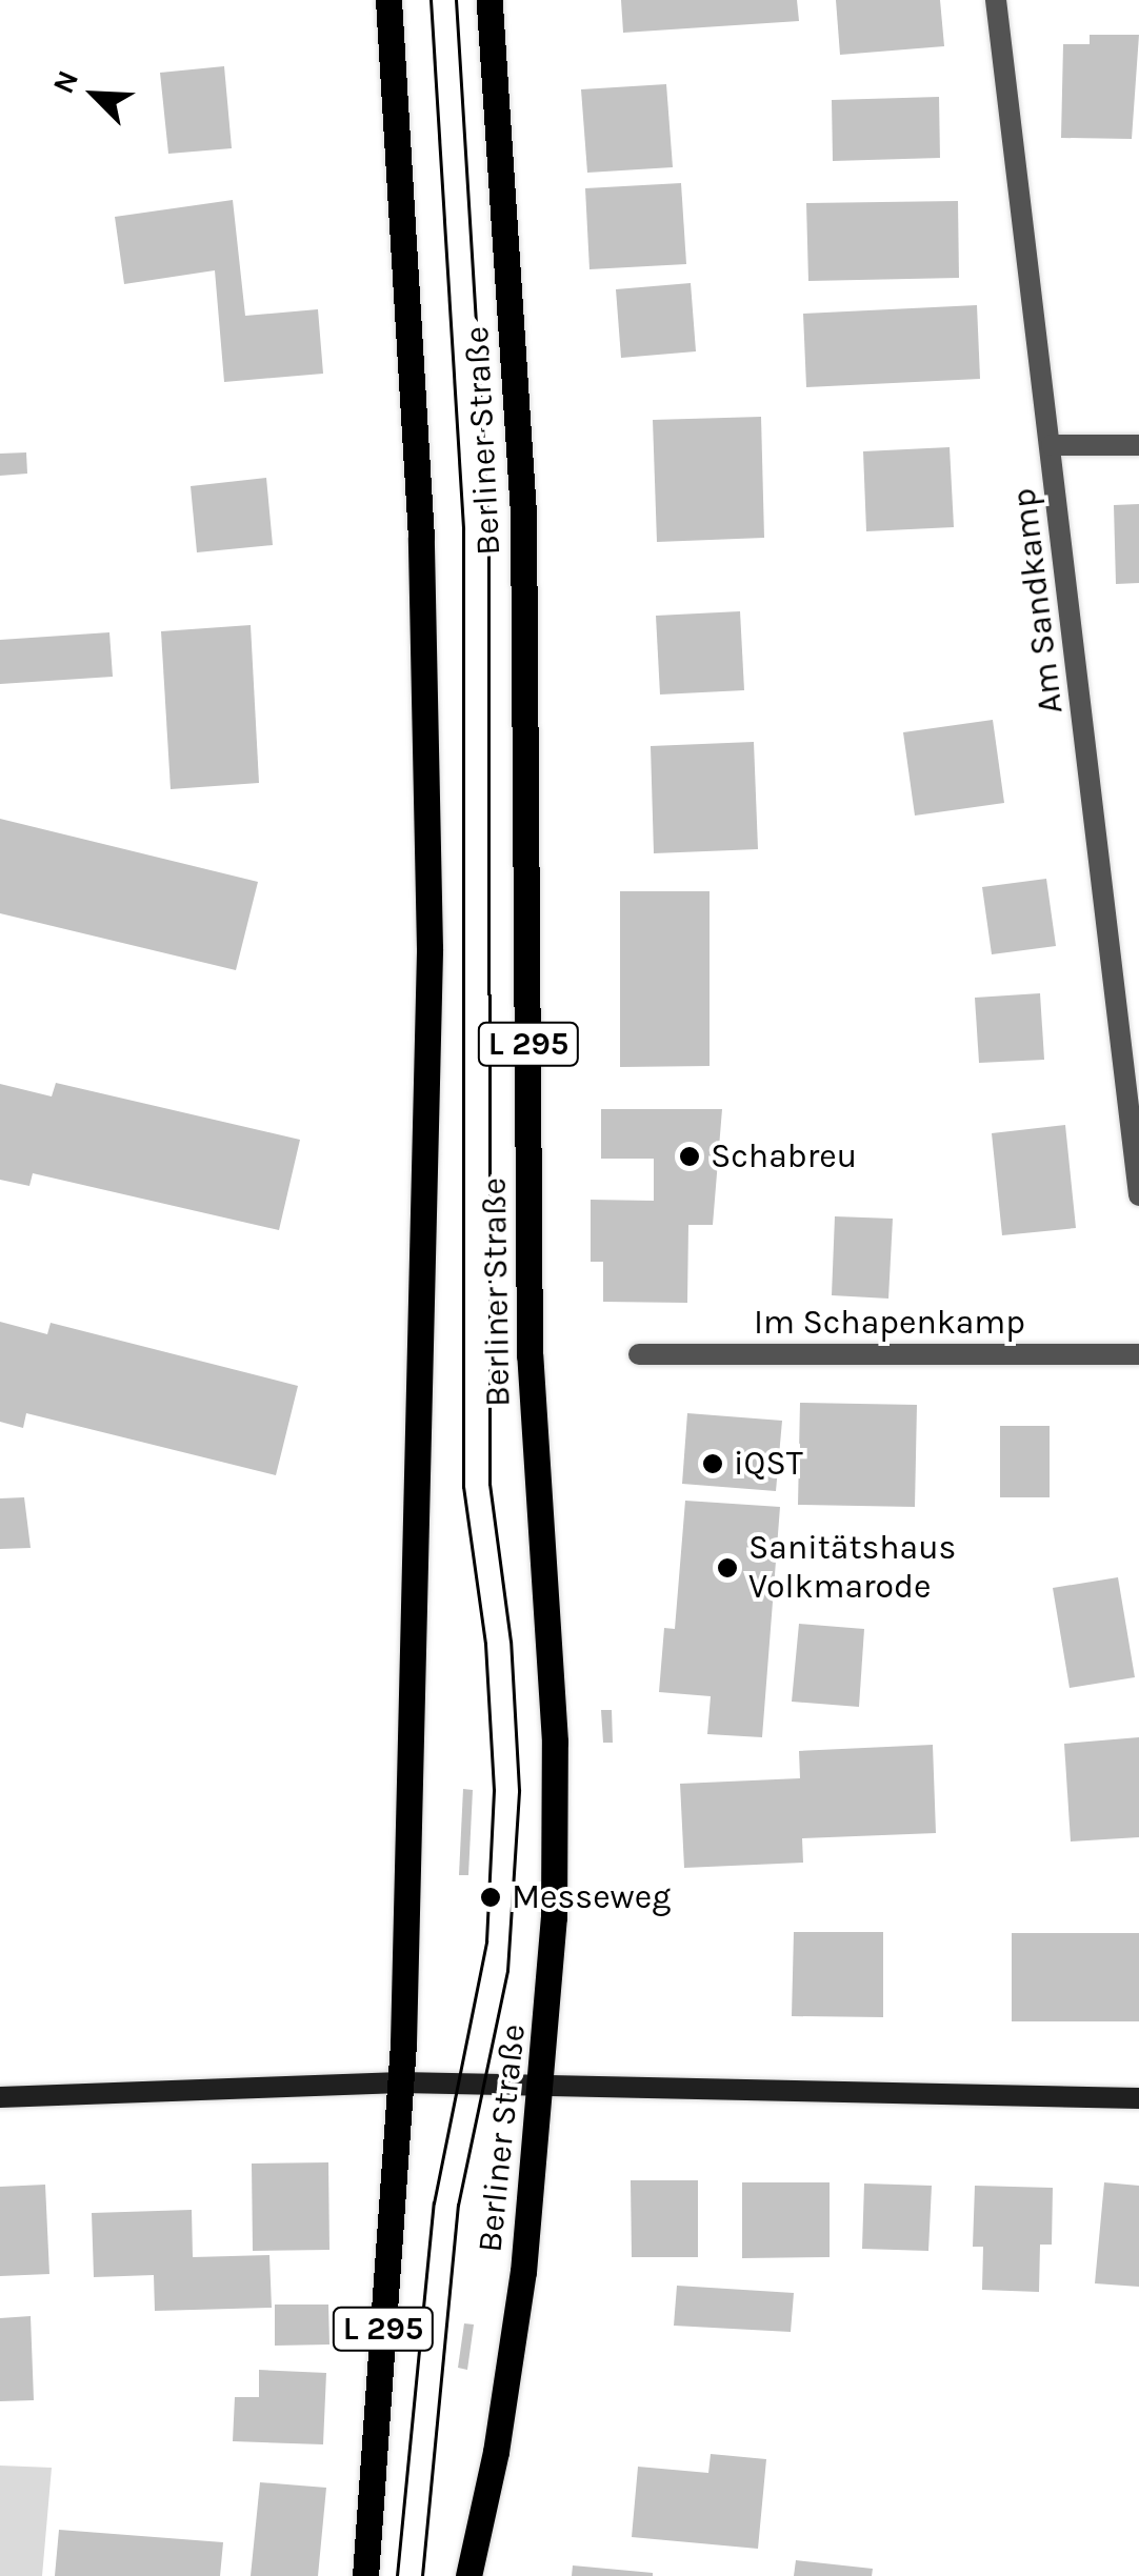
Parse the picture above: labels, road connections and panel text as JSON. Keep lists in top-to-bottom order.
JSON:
{
  "streets": {
    "main road": ["Berliner Straße", "L 295"],
    "street": ["Am Sandkamp", "Im Schapenkamp"]
  },
  "places": [
    "Schabreu",
    "iQST",
    "Sanitätshaus Volkmarode",
    "Messeweg"
  ],
  "north": "top left"
}
